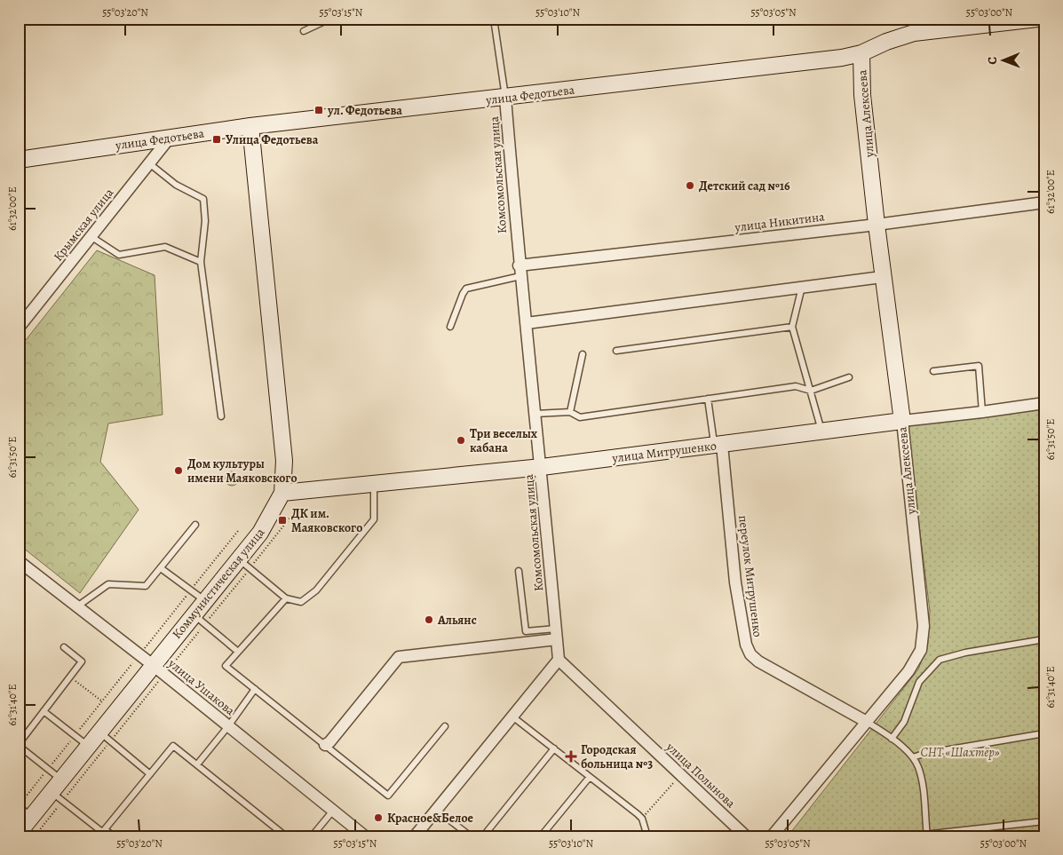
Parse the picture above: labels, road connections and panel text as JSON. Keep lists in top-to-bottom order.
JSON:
{
  "streets": {
    "main road": [
      "улица Федотьева",
      "улица Алексеева",
      "улица Митрушенко",
      "Коммунистическая улица"
    ],
    "street": [
      "Комсомольская улица",
      "улица Никитина",
      "Крымская улица",
      "переулок Митрушенко",
      "улица Ушакова",
      "улица Полынова"
    ]
  },
  "crossings": [
    ["улица Федотьева", "улица Алексеева"],
    ["улица Федотьева", "Комсомольская улица"],
    ["улица Федотьева", "Крымская улица"],
    ["улица Федотьева", "Коммунистическая улица"],
    ["улица Алексеева", "улица Никитина"],
    ["улица Алексеева", "улица Митрушенко"],
    ["улица Алексеева", "переулок Митрушенко"],
    ["Комсомольская улица", "улица Никитина"],
    ["Комсомольская улица", "улица Митрушенко"],
    ["Комсомольская улица", "улица Полынова"],
    ["улица Митрушенко", "переулок Митрушенко"],
    ["улица Митрушенко", "Коммунистическая улица"],
    ["Коммунистическая улица", "улица Ушакова"]
  ],
  "parks": ["СНТ «Шахтёр»"],
  "places": {
    "transit": ["ул. Федотьева", "Улица Федотьева", "ДК им. Маяковского"],
    "other": [
      "Детский сад №16",
      "Три веселых кабана",
      "Дом культуры имени Маяковского",
      "Альянс",
      "Красное&Белое"
    ],
    "health": ["Городская больница №3"]
  },
  "north": "left",
  "coordinates": [
    "55°03'20\"N",
    "55°03'15\"N",
    "55°03'10\"N",
    "55°03'05\"N",
    "55°03'00\"N",
    "61°32'00\"E",
    "61°31'50\"E",
    "61°31'40\"E"
  ]
}
